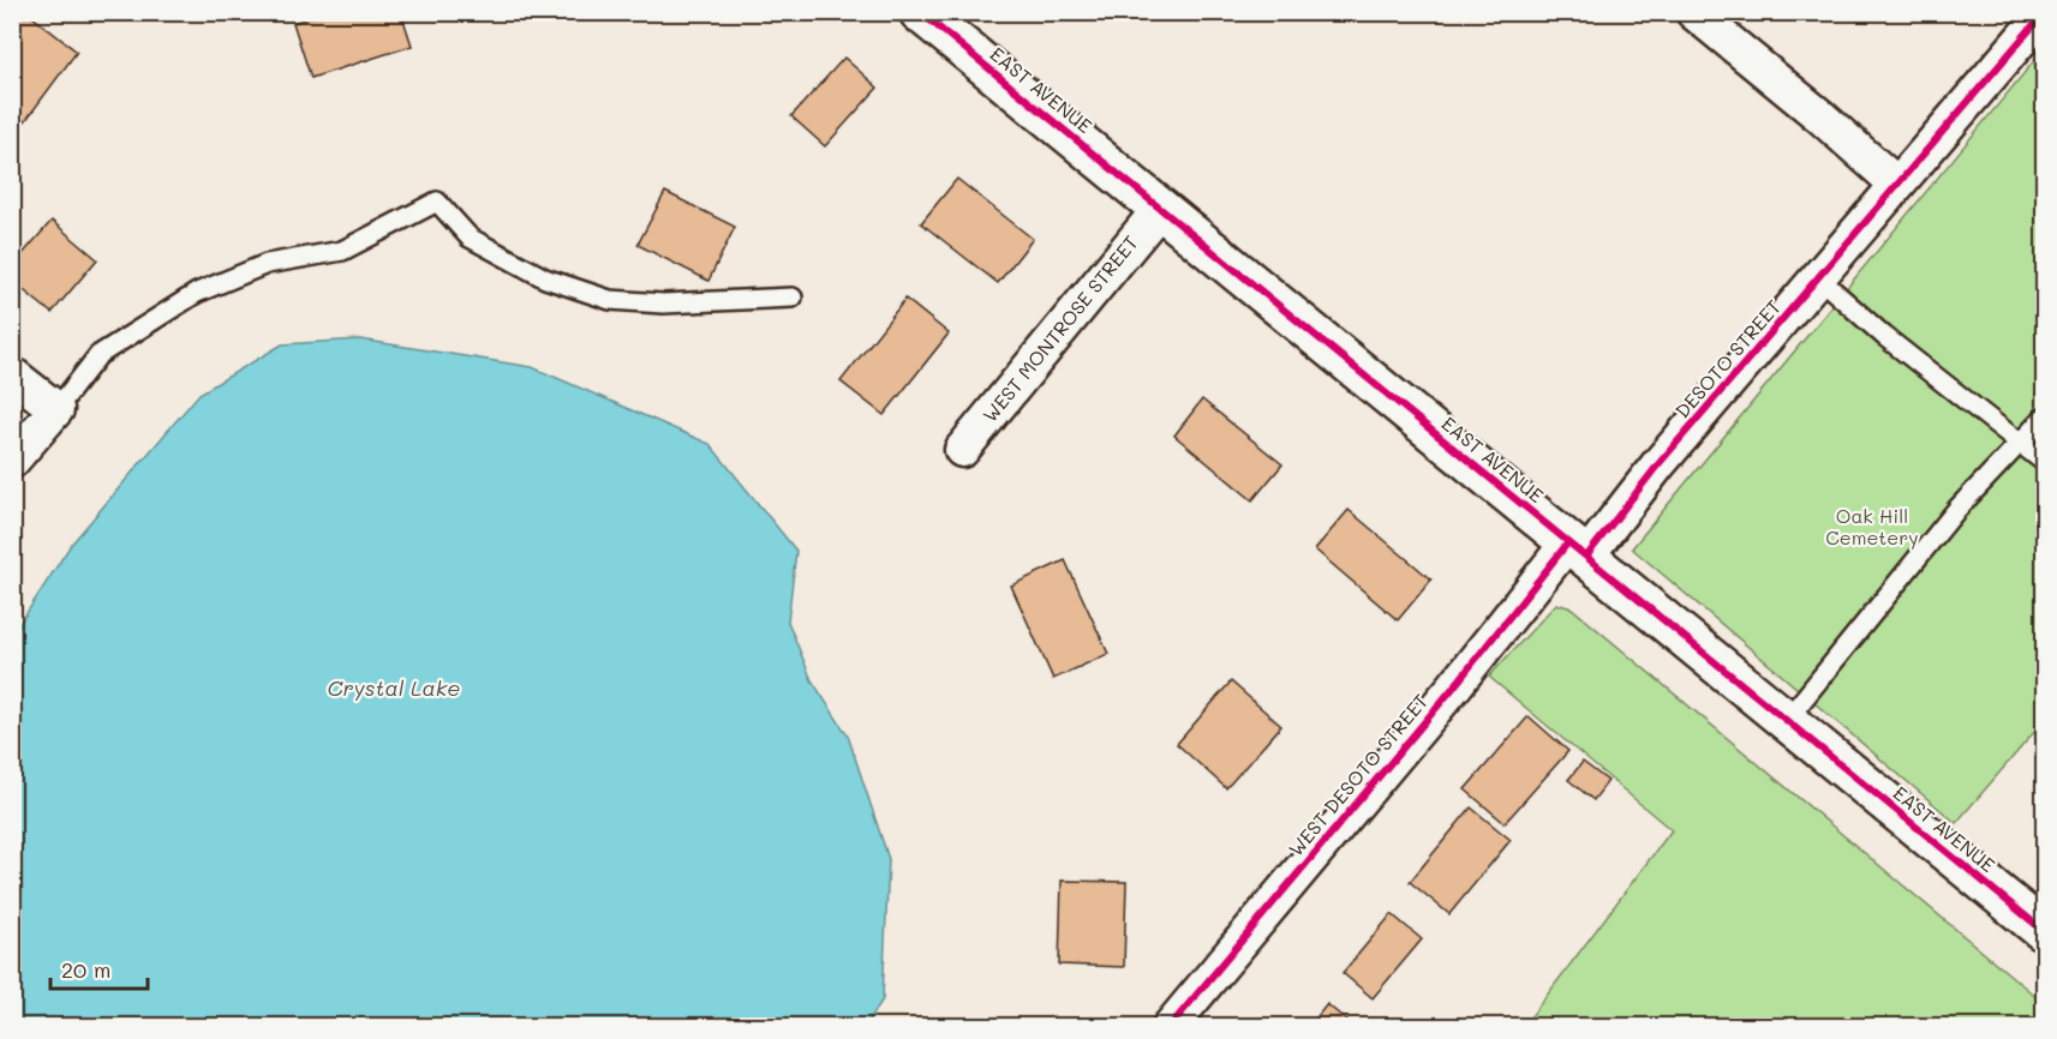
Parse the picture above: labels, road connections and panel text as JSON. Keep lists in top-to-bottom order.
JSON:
{
  "streets": {
    "street": [
      "EAST AVENUE",
      "WEST MONTROSE STREET",
      "DESOTO STREET",
      "WEST DESOTO STREET"
    ]
  },
  "crossings": [
    ["EAST AVENUE", "WEST MONTROSE STREET"],
    ["EAST AVENUE", "DESOTO STREET"],
    ["EAST AVENUE", "WEST DESOTO STREET"],
    ["DESOTO STREET", "WEST DESOTO STREET"]
  ],
  "water": ["Crystal Lake"],
  "parks": ["Oak Hill Cemetery"],
  "scale_bar": "20 m"
}
